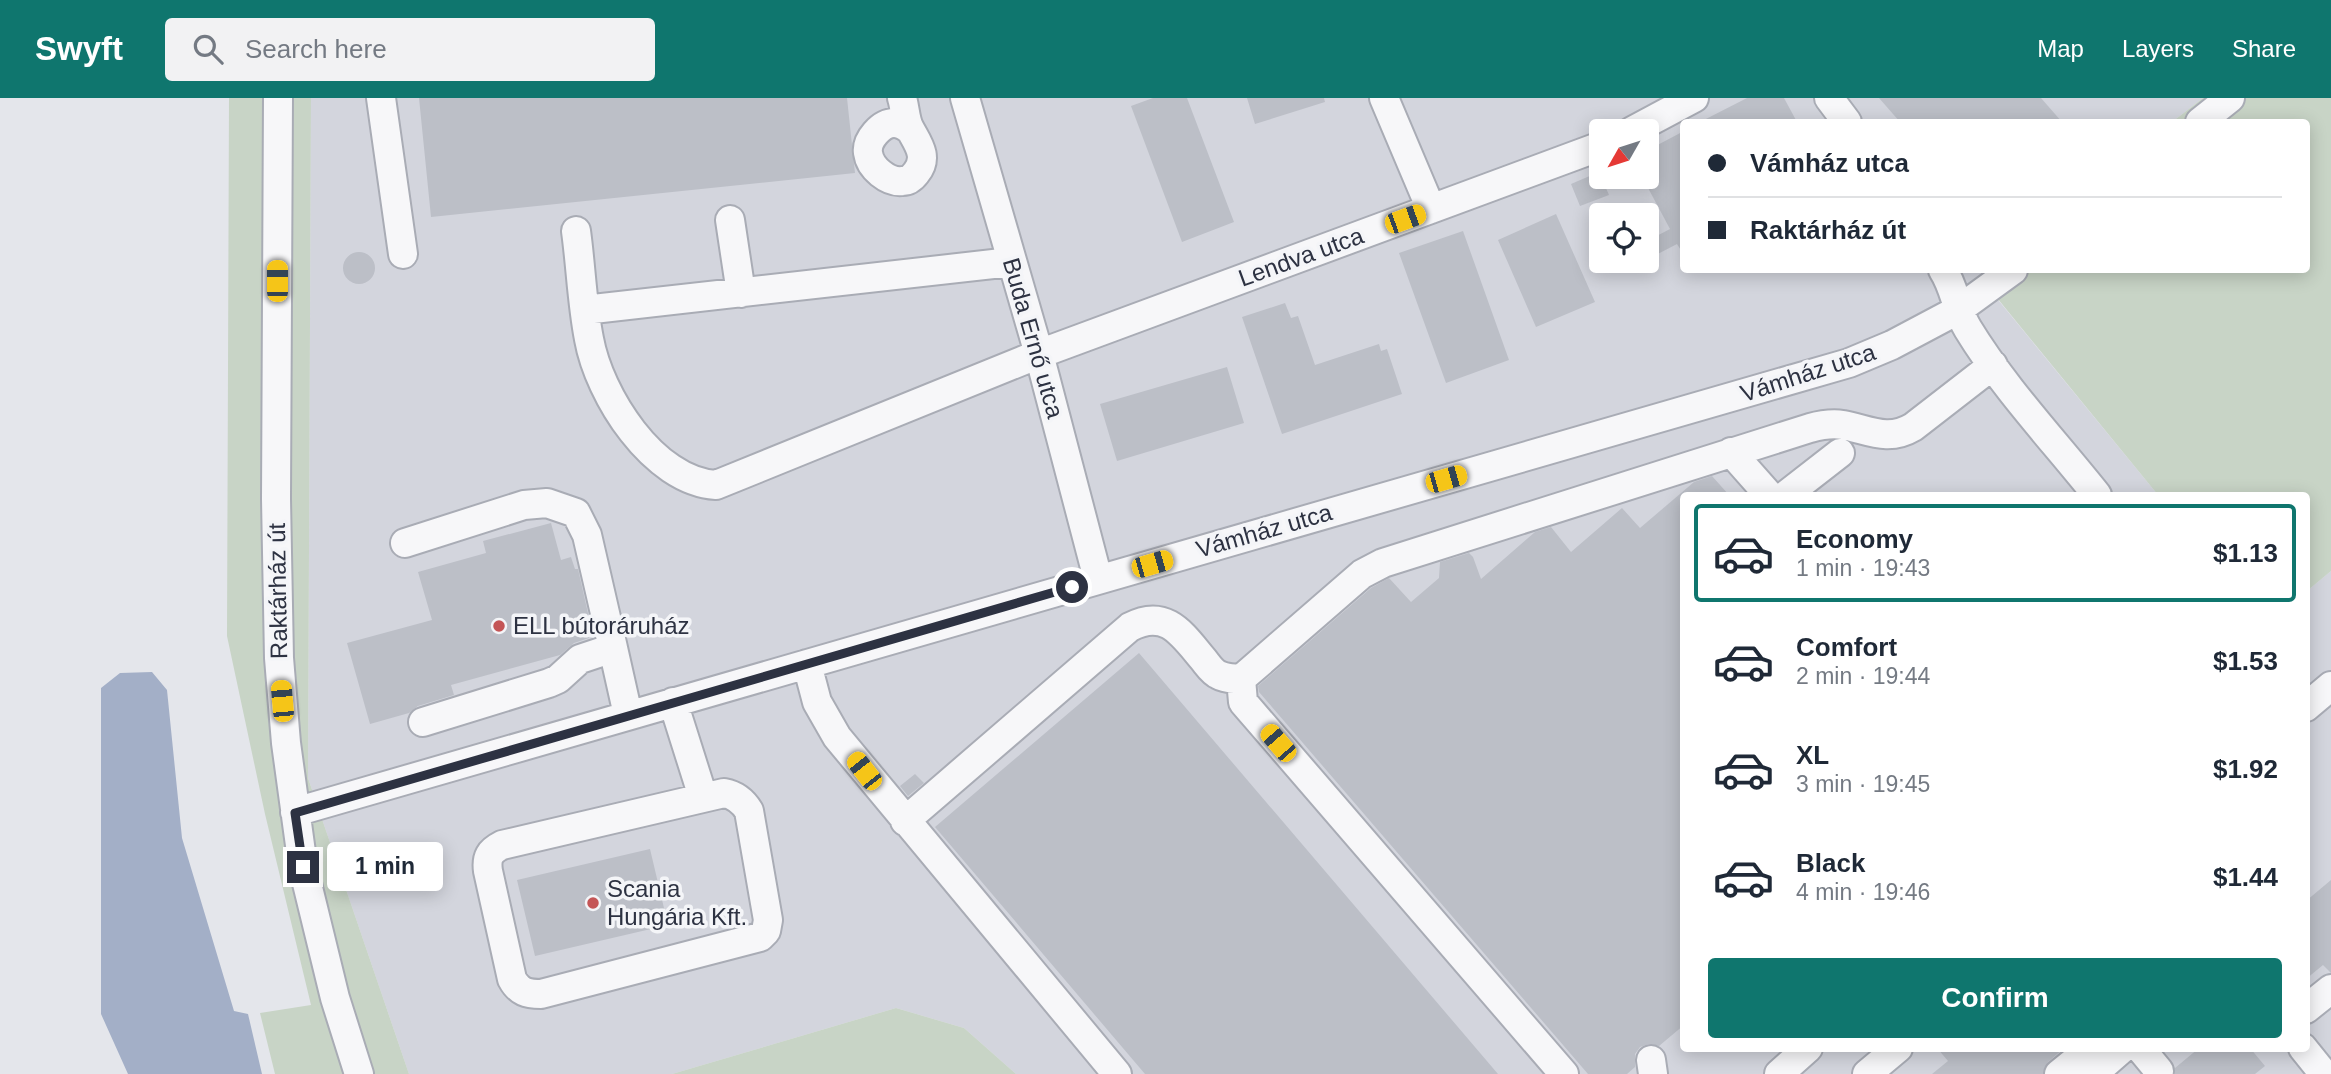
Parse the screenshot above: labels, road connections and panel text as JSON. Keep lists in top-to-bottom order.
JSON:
{
  "streets": {
    "street": [
      "Lendva utca",
      "Buda Ernő utca",
      "Vámház utca",
      "Raktárház út"
    ]
  },
  "crossings": [
    ["Lendva utca", "Buda Ernő utca"],
    ["Buda Ernő utca", "Vámház utca"],
    ["Vámház utca", "Raktárház út"]
  ],
  "places": ["ELL bútoráruház", "Scania Hungária Kft."],
  "north": "bottom left",
  "page": {
    "header": "Swyft",
    "search": "Search here",
    "nav": ["Map", "Layers", "Share"],
    "banner": ["Vámház utca", "Raktárház út"],
    "list": [
      {
        "name": "Economy",
        "note": "1 min · 19:43",
        "value": "$1.13"
      },
      {
        "name": "Comfort",
        "note": "2 min · 19:44",
        "value": "$1.53"
      },
      {
        "name": "XL",
        "note": "3 min · 19:45",
        "value": "$1.92"
      },
      {
        "name": "Black",
        "note": "4 min · 19:46",
        "value": "$1.44"
      }
    ],
    "bubble": "1 min",
    "buttons": "Confirm"
  }
}
